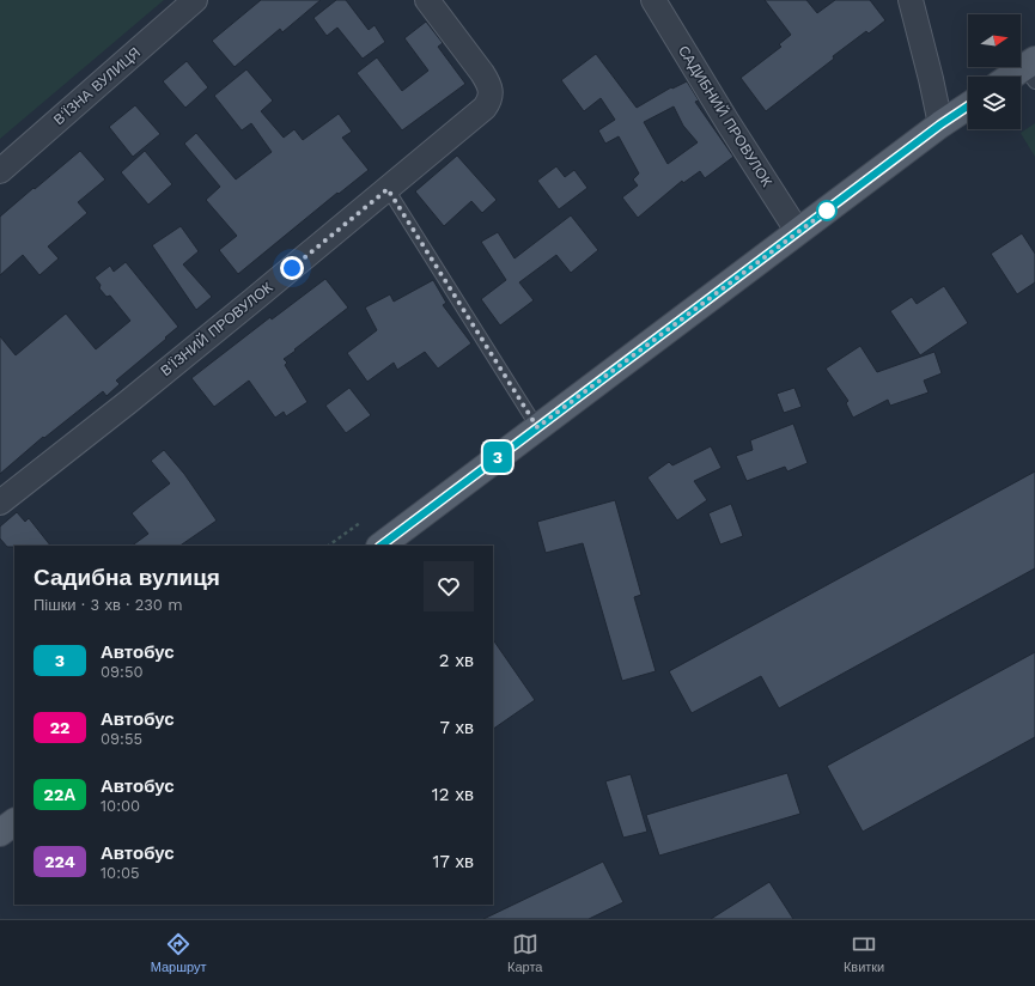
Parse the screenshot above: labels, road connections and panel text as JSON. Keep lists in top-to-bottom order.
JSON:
{
  "streets": {
    "street": ["В'ЇЗНА ВУЛИЦЯ", "САДИБНИЙ ПРОВУЛОК", "В'ЇЗНИЙ ПРОВУЛОК"]
  },
  "lines": ["bus line 3"],
  "north": "right",
  "page": {
    "on_map": "3",
    "heading": ["Садибна вулиця", "Пішки · 3 хв · 230 m"],
    "list": [
      {
        "mark": "3",
        "name": "Автобус",
        "note": "09:50",
        "value": "2 хв"
      },
      {
        "mark": "22",
        "name": "Автобус",
        "note": "09:55",
        "value": "7 хв"
      },
      {
        "mark": "22А",
        "name": "Автобус",
        "note": "10:00",
        "value": "12 хв"
      },
      {
        "mark": "224",
        "name": "Автобус",
        "note": "10:05",
        "value": "17 хв"
      }
    ],
    "tabs": ["Маршрут", "Карта", "Квитки"]
  }
}
